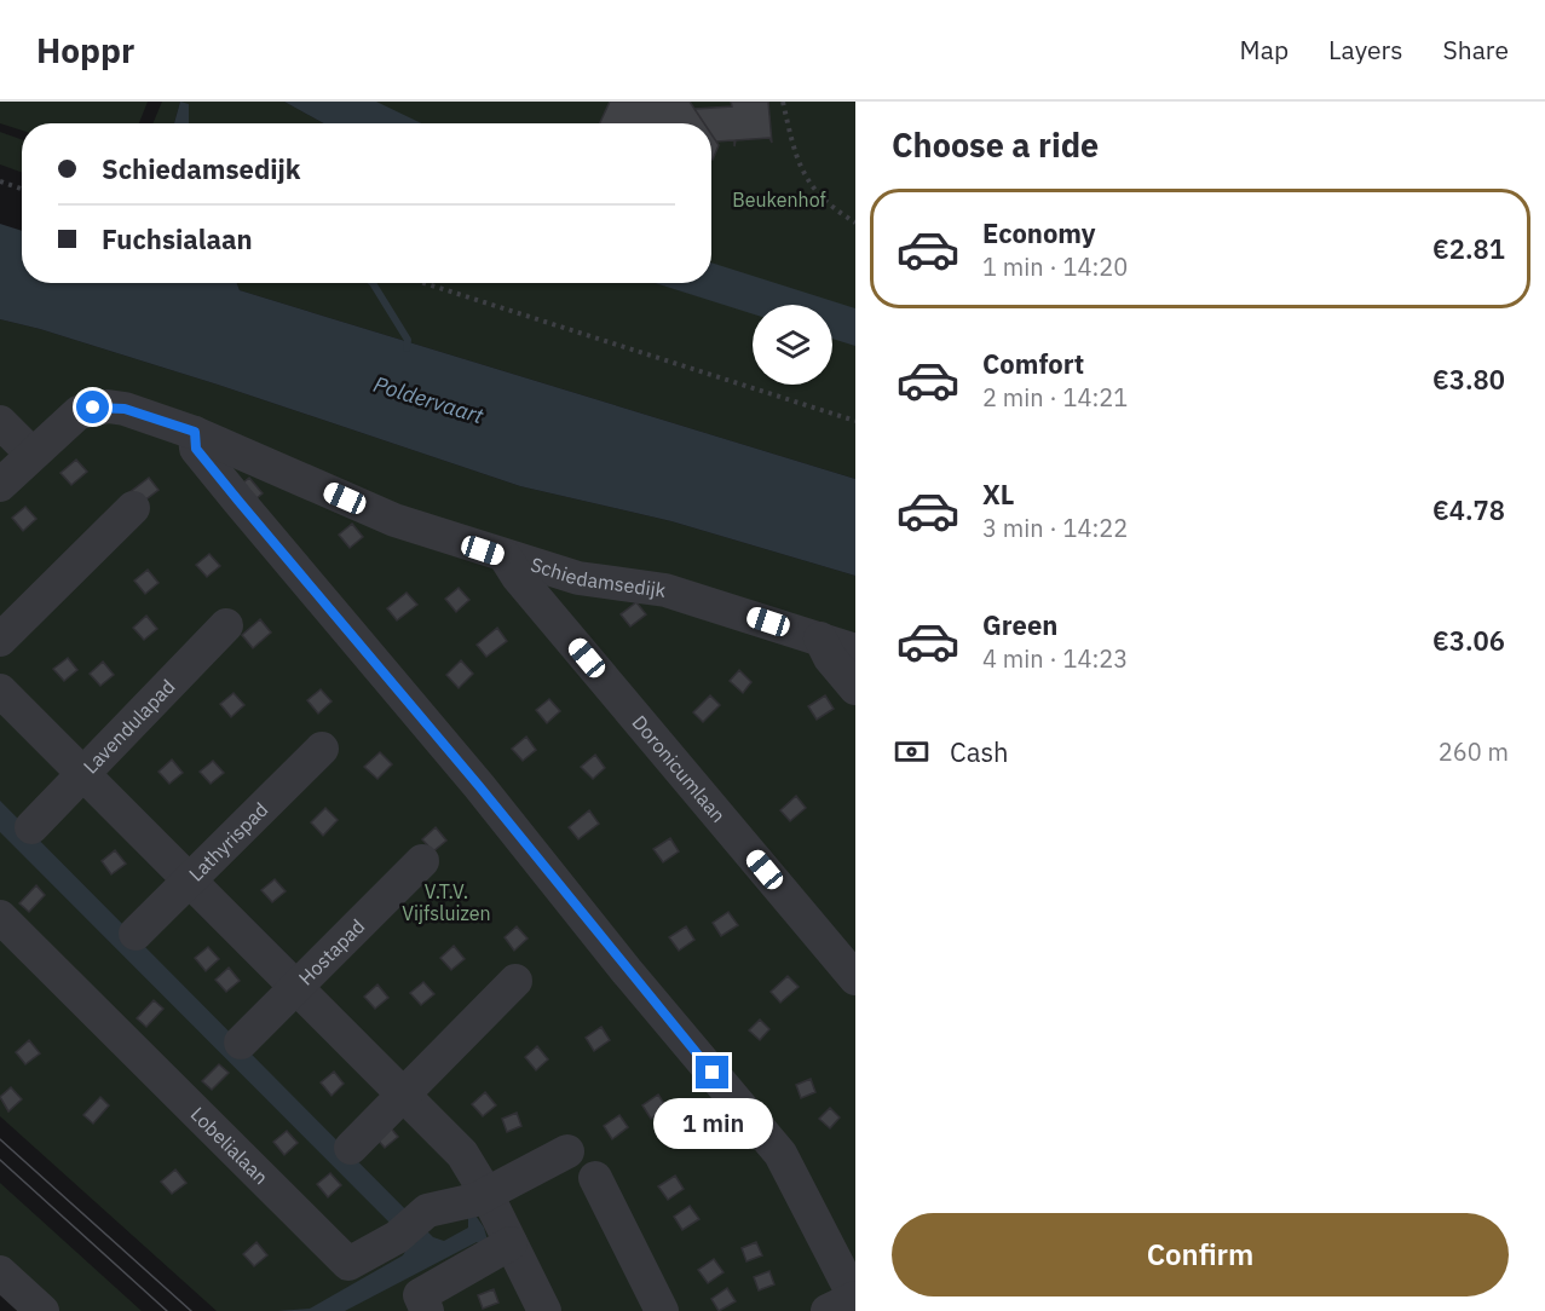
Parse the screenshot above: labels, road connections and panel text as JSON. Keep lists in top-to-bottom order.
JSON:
{
  "streets": {
    "street": [
      "Schiedamsedijk",
      "Lavendulapad",
      "Doronicumlaan",
      "Lathyrispad",
      "Hostapad",
      "Lobelialaan"
    ]
  },
  "crossings": [
    ["Schiedamsedijk", "Doronicumlaan"]
  ],
  "water": ["Poldervaart"],
  "parks": ["Beukenhof", "V.T.V. Vijfsluizen"],
  "page": {
    "header": "Hoppr",
    "nav": ["Map", "Layers", "Share"],
    "heading": "Choose a ride",
    "banner": ["Schiedamsedijk", "Fuchsialaan"],
    "list": [
      {
        "name": "Economy",
        "note": "1 min · 14:20",
        "value": "€2.81"
      },
      {
        "name": "Comfort",
        "note": "2 min · 14:21",
        "value": "€3.80"
      },
      {
        "name": "XL",
        "note": "3 min · 14:22",
        "value": "€4.78"
      },
      {
        "name": "Green",
        "note": "4 min · 14:23",
        "value": "€3.06"
      }
    ],
    "pay": ["Cash", "260 m"],
    "bubble": "1 min",
    "buttons": "Confirm"
  }
}
